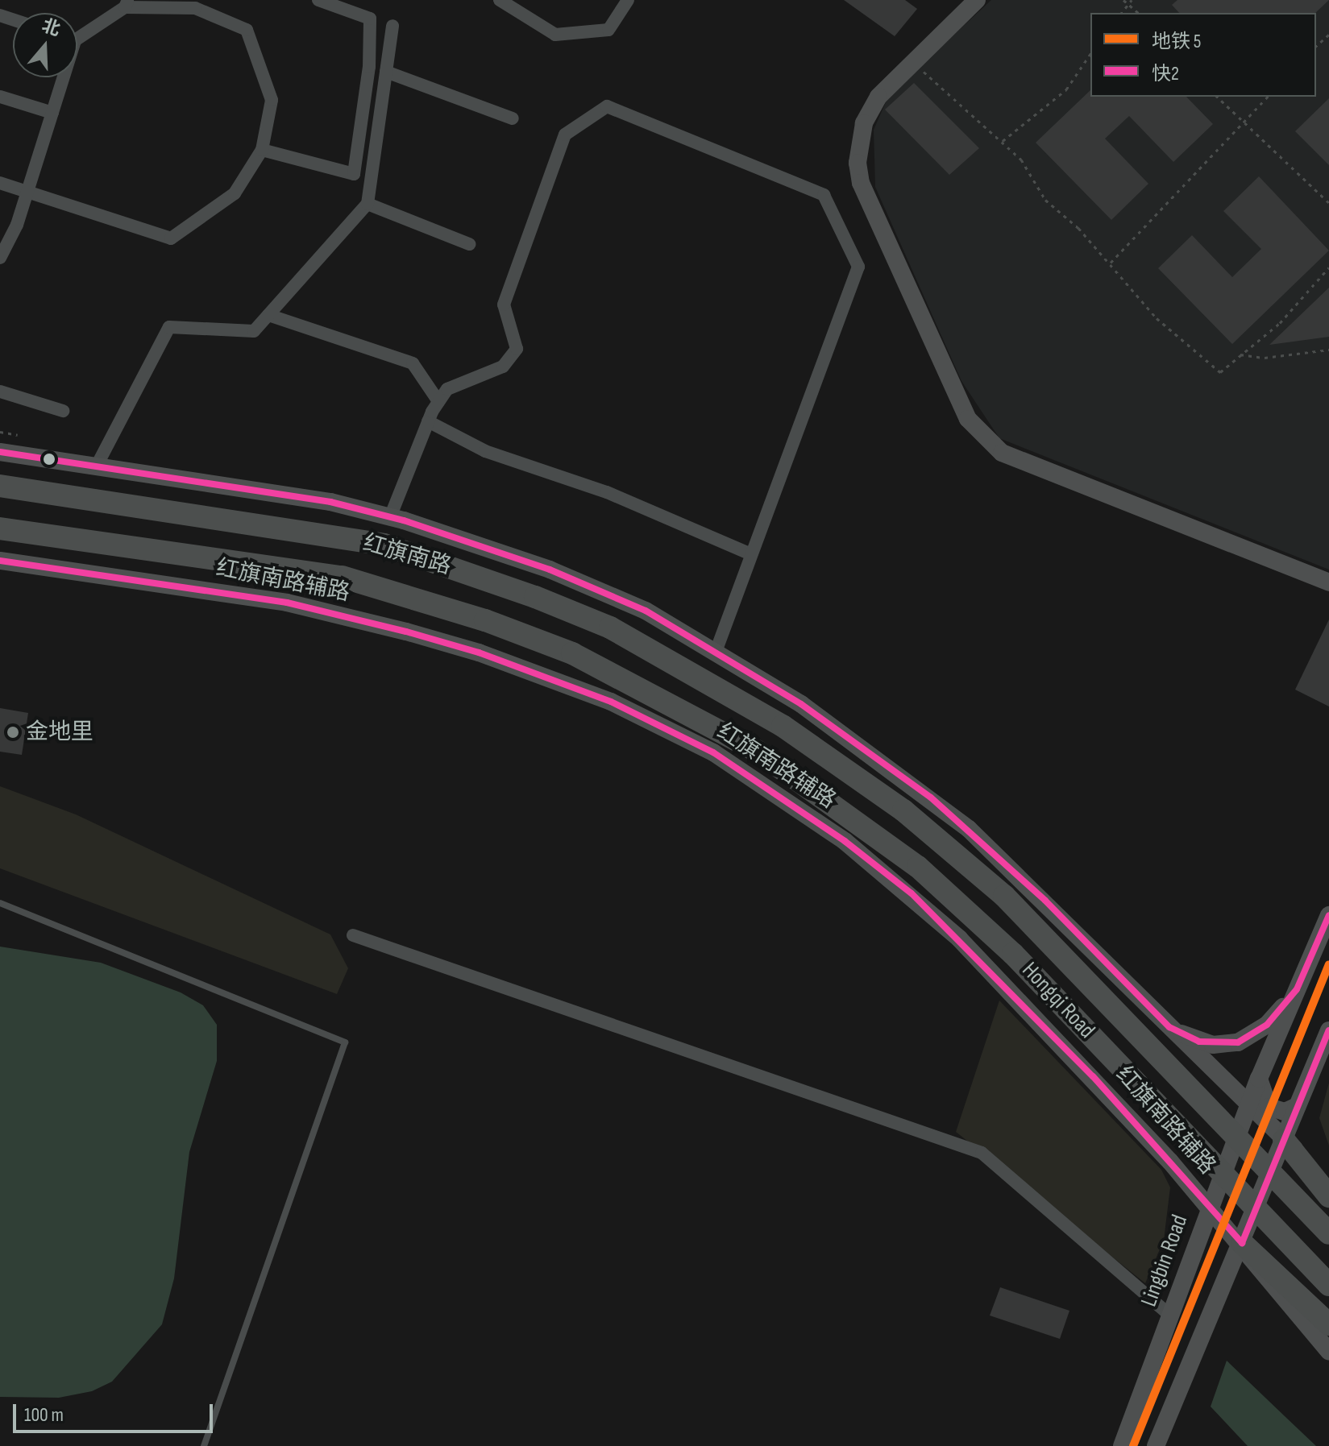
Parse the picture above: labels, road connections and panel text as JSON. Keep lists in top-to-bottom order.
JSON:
{
  "streets": {
    "highway": ["红旗南路", "Hongqi Road"],
    "main road": ["红旗南路辅路", "Lingbin Road"]
  },
  "crossings": [
    ["红旗南路", "Hongqi Road"],
    ["红旗南路辅路", "Lingbin Road"]
  ],
  "places": ["金地里"],
  "lines": ["transit line 快2", "metro line 5"],
  "legend": ["地铁 5", "快2"],
  "scale_bar": "100 m",
  "north": "top"
}
